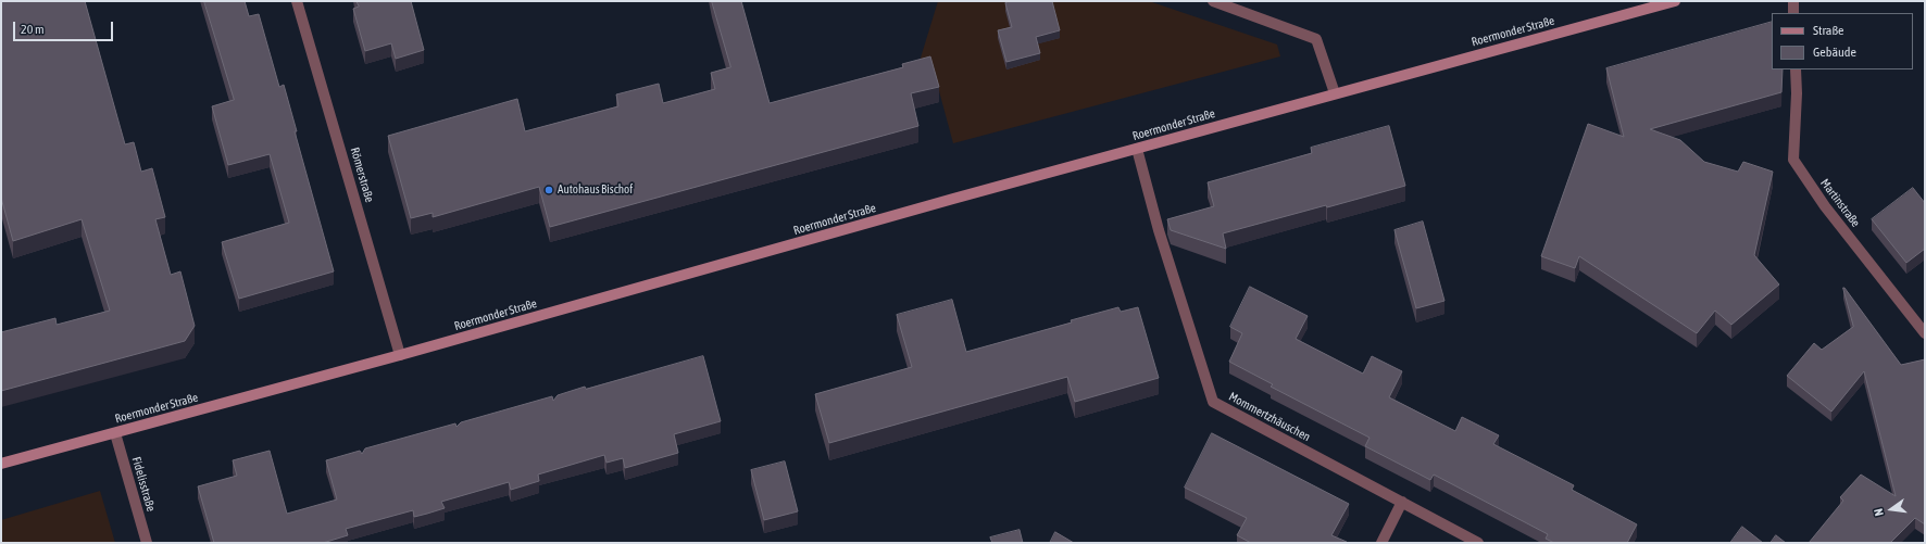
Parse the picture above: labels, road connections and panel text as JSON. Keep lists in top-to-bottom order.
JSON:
{
  "streets": {
    "main road": ["Roermonder Straße"],
    "street": [
      "Römerstraße",
      "Martinstraße",
      "Mommertzhäuschen",
      "Fidelisstraße"
    ]
  },
  "crossings": [
    ["Roermonder Straße", "Römerstraße"],
    ["Roermonder Straße", "Mommertzhäuschen"],
    ["Roermonder Straße", "Fidelisstraße"]
  ],
  "places": ["Autohaus Bischof"],
  "legend": ["Straße", "Gebäude"],
  "scale_bar": "20 m",
  "north": "left"
}
